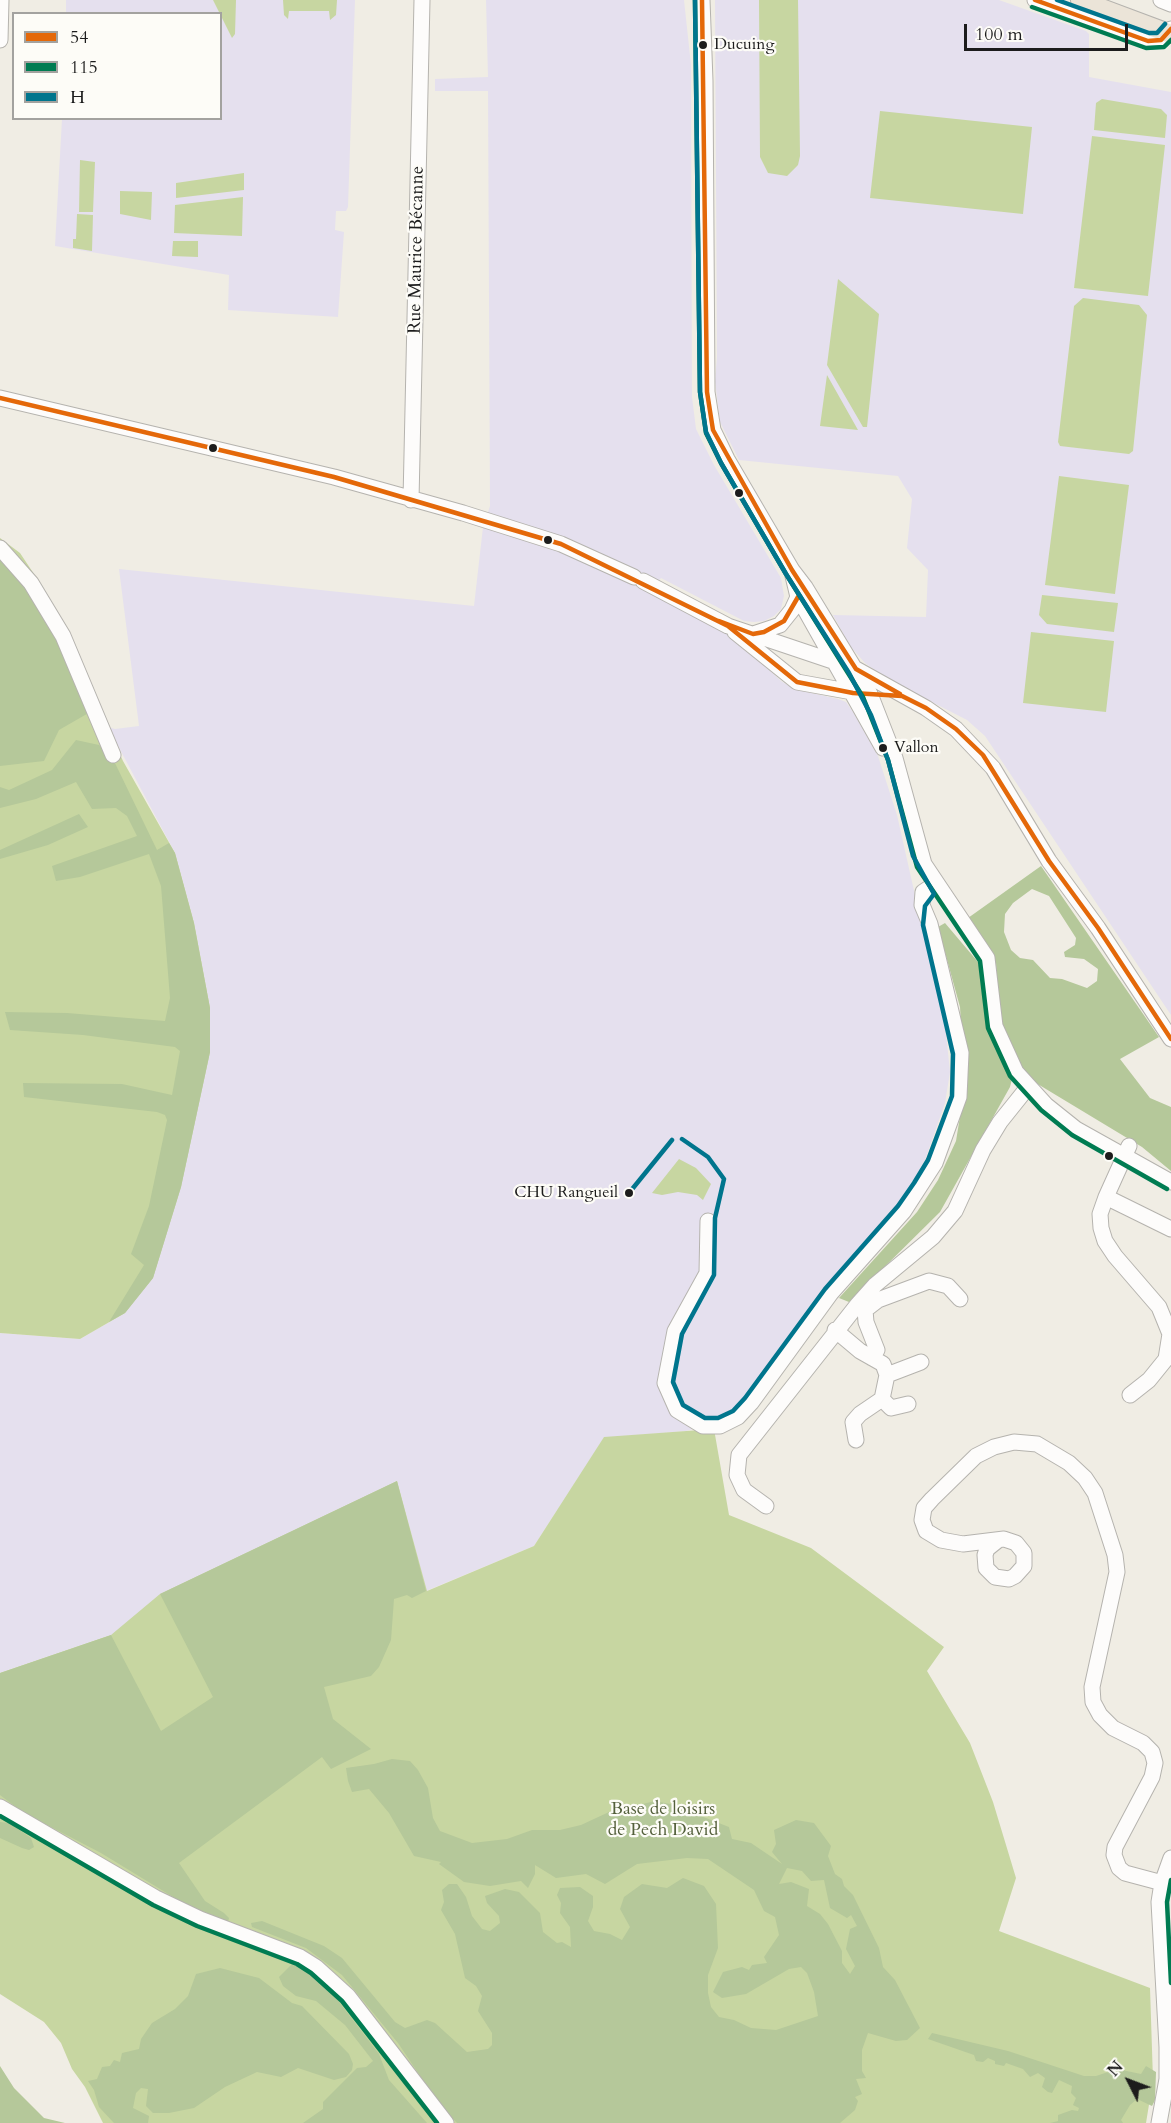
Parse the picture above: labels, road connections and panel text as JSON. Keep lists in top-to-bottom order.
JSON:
{
  "streets": {
    "street": ["Rue Maurice Bécanne"]
  },
  "parks": ["Base de loisirs de Pech David"],
  "places": ["Ducuing", "Vallon", "CHU Rangueil"],
  "lines": ["transit line 54", "transit line 115", "transit line H"],
  "legend": ["54", "115", "H"],
  "scale_bar": "100 m",
  "north": "top left"
}
